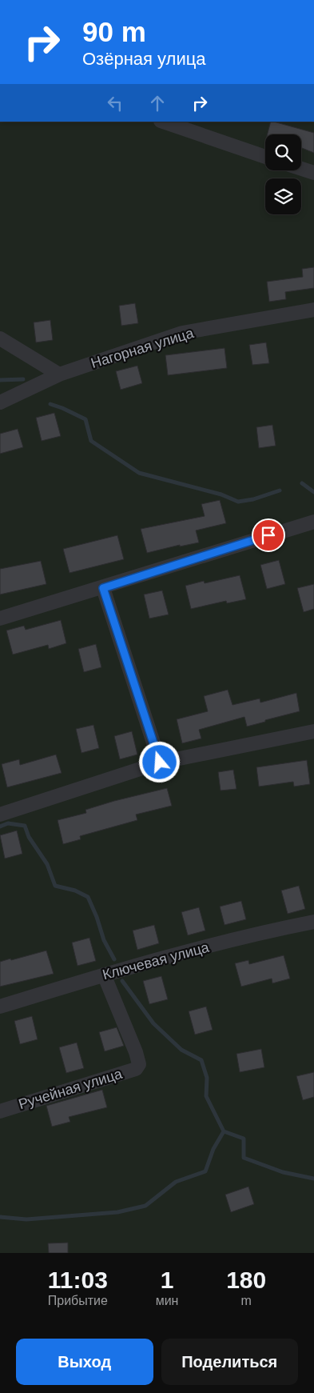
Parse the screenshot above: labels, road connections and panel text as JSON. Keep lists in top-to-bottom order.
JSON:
{
  "streets": {
    "street": ["Нагорная улица", "Ключевая улица", "Ручейная улица"]
  },
  "crossings": [
    ["Ключевая улица", "Ручейная улица"]
  ],
  "page": {
    "turn": ["90 m", "Озёрная улица"],
    "eta": [
      "11:03",
      "Прибытие",
      "1",
      "мин",
      "180",
      "m"
    ],
    "buttons": ["Выход", "Поделиться"]
  }
}
